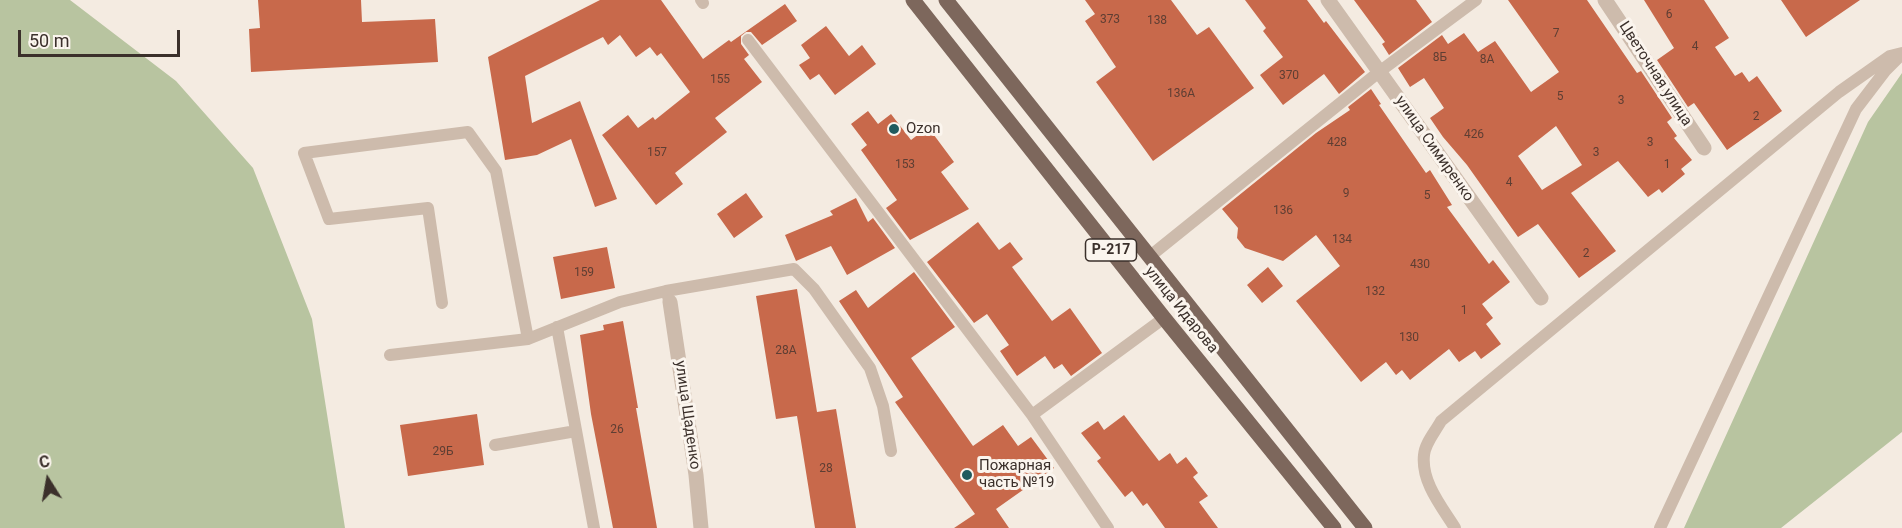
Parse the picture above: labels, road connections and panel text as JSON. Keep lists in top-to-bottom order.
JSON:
{
  "streets": {
    "main road": ["Р-217", "улица Идарова"],
    "street": ["Цветочная улица", "улица Симиренко", "улица Щаденко"]
  },
  "places": ["Ozon", "Пожарная часть №19"],
  "house_numbers": [
    "6",
    "373",
    "138",
    "7",
    "4",
    "8Б",
    "8А",
    "370",
    "155",
    "136А",
    "5",
    "3",
    "2",
    "426",
    "428",
    "3",
    "157",
    "3",
    "153",
    "1",
    "4",
    "9",
    "5",
    "136",
    "134",
    "2",
    "430",
    "159",
    "132",
    "1",
    "130",
    "28А",
    "26",
    "29Б",
    "28"
  ],
  "scale_bar": "50 m",
  "north": "top"
}
